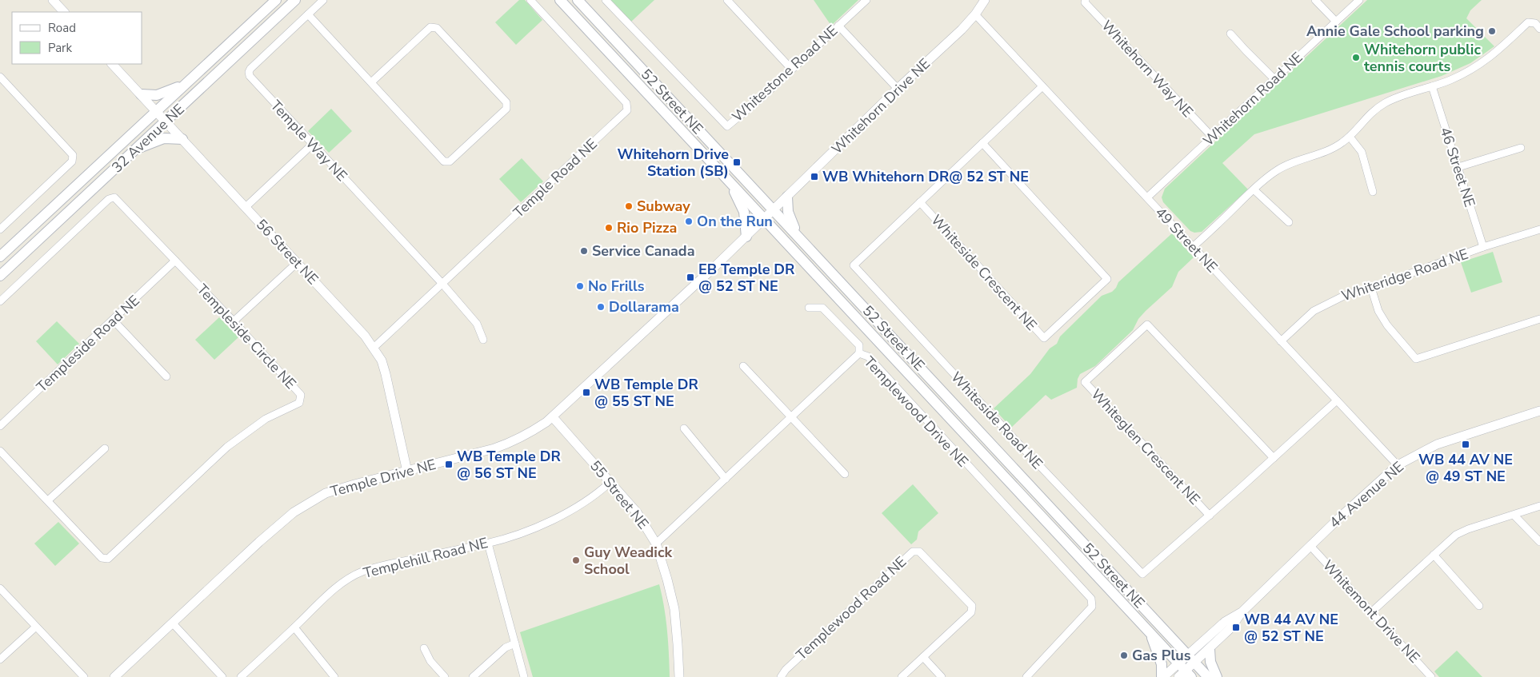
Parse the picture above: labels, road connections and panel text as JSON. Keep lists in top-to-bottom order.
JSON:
{
  "streets": {
    "main road": ["52 Street NE", "32 Avenue NE"],
    "street": [
      "Whitehorn Way NE",
      "Whitestone Road NE",
      "Whitehorn Road NE",
      "Whitehorn Drive NE",
      "Temple Way NE",
      "46 Street NE",
      "Temple Road NE",
      "49 Street NE",
      "56 Street NE",
      "Whiteside Crescent NE",
      "Whiteridge Road NE",
      "Templeside Circle NE",
      "Templeside Road NE",
      "Templewood Drive NE",
      "Whiteside Road NE",
      "Whiteglen Crescent NE",
      "Temple Drive NE",
      "55 Street NE",
      "44 Avenue NE",
      "Templehill Road NE",
      "Templewood Road NE",
      "Whitemont Drive NE"
    ]
  },
  "crossings": [
    ["Whitehorn Way NE", "Whitehorn Road NE"],
    ["Whitehorn Road NE", "49 Street NE"],
    ["52 Street NE", "Whitehorn Drive NE"],
    ["52 Street NE", "Temple Drive NE"],
    ["52 Street NE", "44 Avenue NE"],
    ["Whitehorn Drive NE", "49 Street NE"],
    ["Whitehorn Drive NE", "Temple Drive NE"],
    ["32 Avenue NE", "56 Street NE"],
    ["Temple Way NE", "Temple Road NE"],
    ["46 Street NE", "Whiteridge Road NE"],
    ["Temple Road NE", "56 Street NE"],
    ["49 Street NE", "Whiteridge Road NE"],
    ["49 Street NE", "Whiteside Road NE"],
    ["49 Street NE", "44 Avenue NE"],
    ["56 Street NE", "Temple Drive NE"],
    ["Whiteside Crescent NE", "Whiteside Road NE"],
    ["Templeside Circle NE", "Templeside Road NE"],
    ["Templewood Drive NE", "55 Street NE"],
    ["Whiteside Road NE", "Whiteglen Crescent NE"],
    ["Temple Drive NE", "55 Street NE"],
    ["55 Street NE", "Templehill Road NE"],
    ["44 Avenue NE", "Whitemont Drive NE"]
  ],
  "places": {
    "other": [
      "Annie Gale School parking",
      "Whitehorn public tennis courts",
      "Subway",
      "On the Run",
      "Rio Pizza",
      "Service Canada",
      "No Frills",
      "Dollarama",
      "Guy Weadick School",
      "Gas Plus"
    ],
    "transit": [
      "Whitehorn Drive Station (SB)",
      "WB Whitehorn DR@ 52 ST NE",
      "EB Temple DR @ 52 ST NE",
      "WB Temple DR @ 55 ST NE",
      "WB 44 AV NE @ 49 ST NE",
      "WB Temple DR @ 56 ST NE",
      "WB 44 AV NE @ 52 ST NE"
    ]
  },
  "legend": ["Road", "Park"]
}
